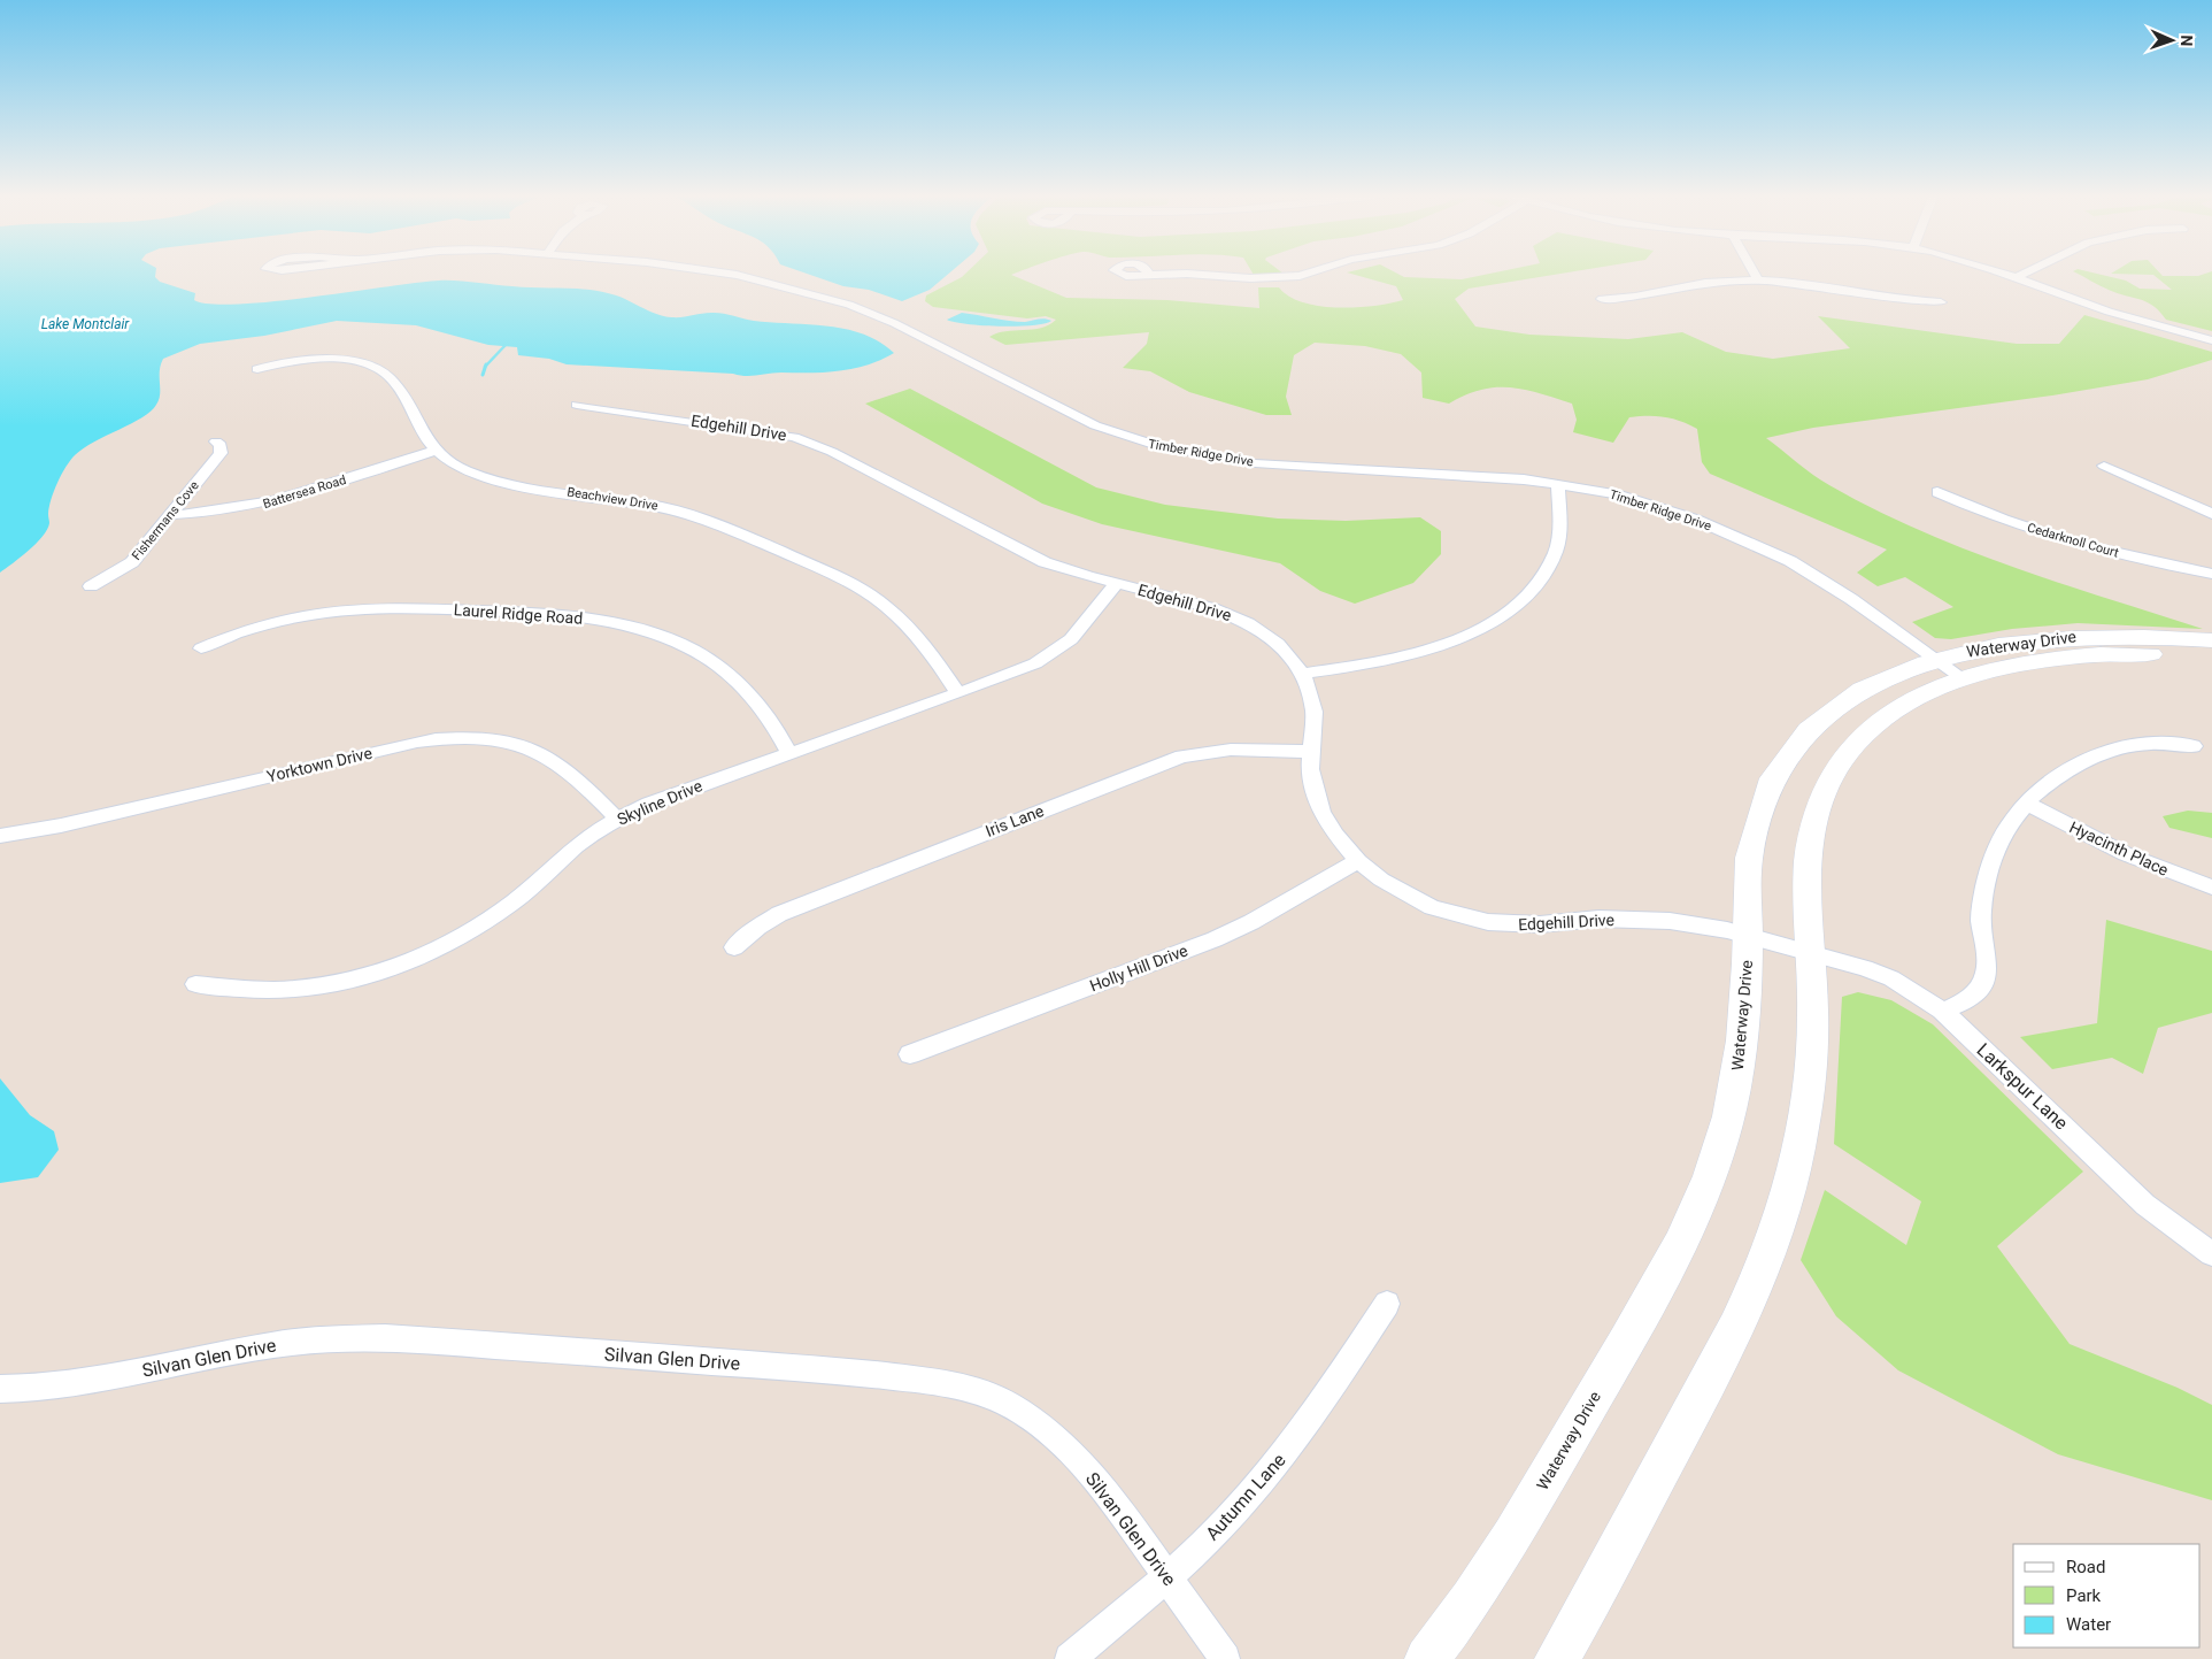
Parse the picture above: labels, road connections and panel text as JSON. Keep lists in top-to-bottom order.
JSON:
{
  "streets": {
    "main road": ["Waterway Drive"],
    "street": [
      "Edgehill Drive",
      "Timber Ridge Drive",
      "Battersea Road",
      "Beachview Drive",
      "Fishermans Cove",
      "Cedarknoll Court",
      "Laurel Ridge Road",
      "Yorktown Drive",
      "Skyline Drive",
      "Iris Lane",
      "Hyacinth Place",
      "Holly Hill Drive",
      "Larkspur Lane",
      "Silvan Glen Drive",
      "Autumn Lane"
    ]
  },
  "crossings": [
    ["Edgehill Drive", "Waterway Drive"],
    ["Edgehill Drive", "Skyline Drive"],
    ["Edgehill Drive", "Iris Lane"],
    ["Edgehill Drive", "Holly Hill Drive"],
    ["Edgehill Drive", "Larkspur Lane"],
    ["Timber Ridge Drive", "Waterway Drive"],
    ["Battersea Road", "Beachview Drive"],
    ["Battersea Road", "Fishermans Cove"],
    ["Beachview Drive", "Skyline Drive"],
    ["Laurel Ridge Road", "Skyline Drive"],
    ["Waterway Drive", "Larkspur Lane"],
    ["Yorktown Drive", "Skyline Drive"],
    ["Silvan Glen Drive", "Autumn Lane"]
  ],
  "water": ["Lake Montclair"],
  "legend": ["Road", "Park", "Water"],
  "north": "right"
}
